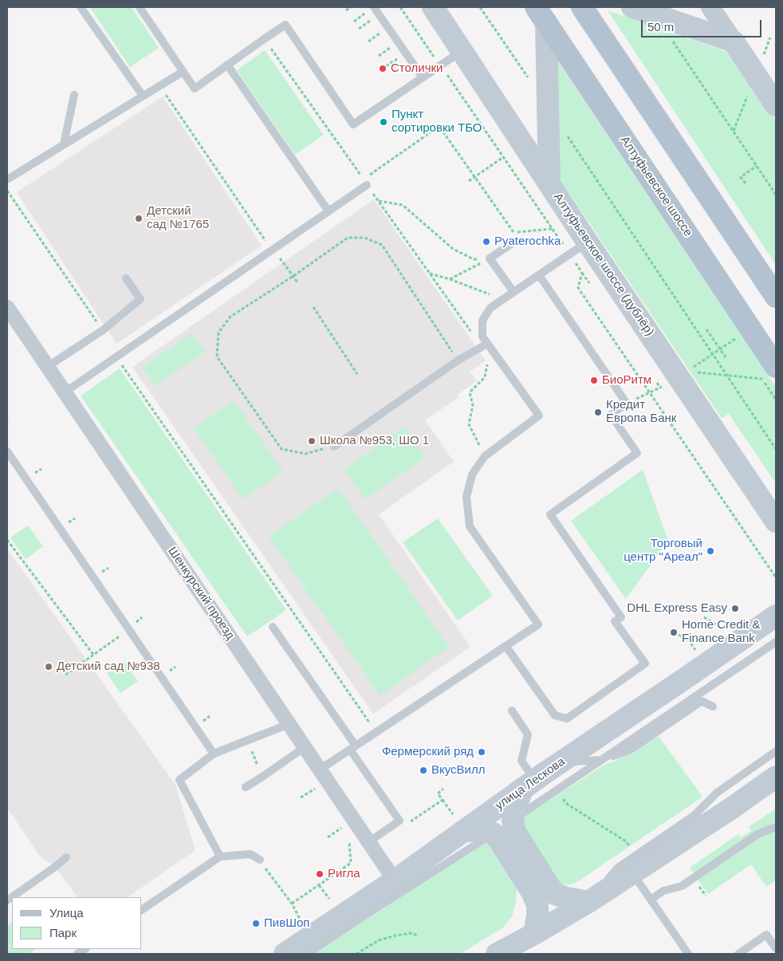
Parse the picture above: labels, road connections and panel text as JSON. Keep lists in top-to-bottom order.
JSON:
{
  "streets": {
    "main road": ["Алтуфьевское шоссе", "Алтуфьевское шоссе (дублёр)", "улица Лескова"],
    "street": ["Шенкурский проезд"]
  },
  "crossings": [
    ["Шенкурский проезд", "улица Лескова"]
  ],
  "places": [
    "Столички",
    "Пункт сортировки ТБО",
    "Детский сад №1765",
    "Pyaterochka",
    "БиоРитм",
    "Кредит Европа Банк",
    "Школа №953, ШО 1",
    "Торговый центр \"Ареал\"",
    "DHL Express Easy",
    "Home Credit & Finance Bank",
    "Детский сад №938",
    "Фермерский ряд",
    "ВкусВилл",
    "Ригла",
    "ПивШоп"
  ],
  "legend": ["Улица", "Парк"],
  "scale_bar": "50 m"
}
